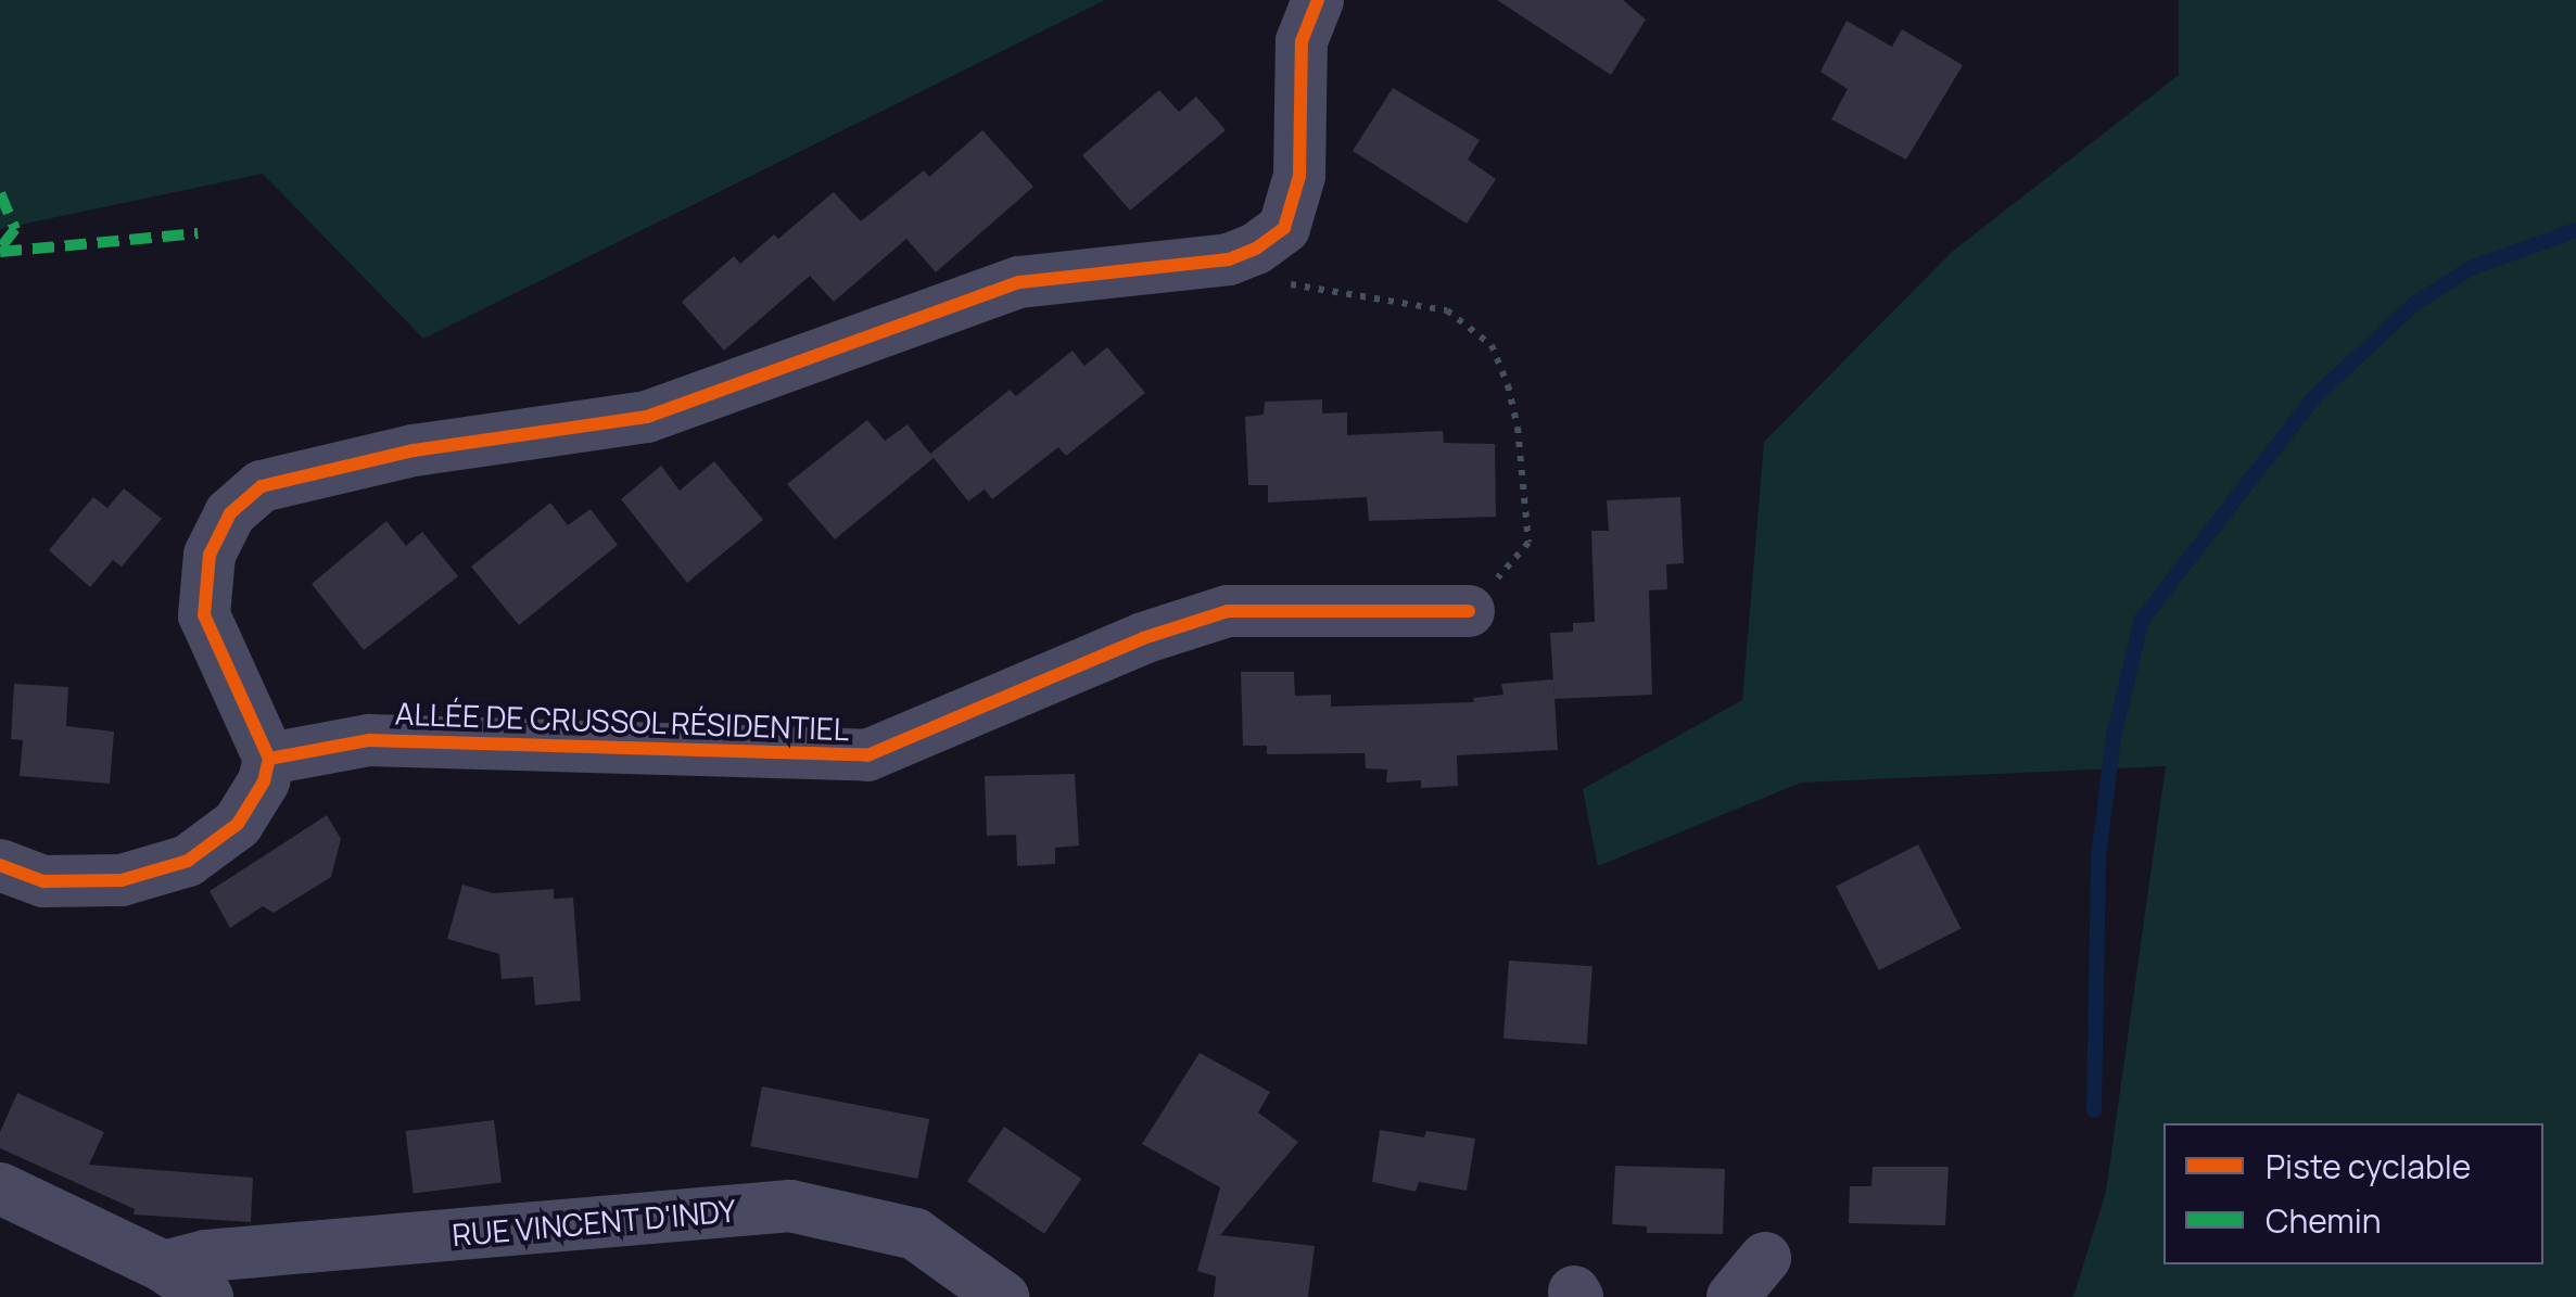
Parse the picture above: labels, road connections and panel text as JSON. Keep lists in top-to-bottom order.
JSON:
{
  "streets": {
    "street": ["ALLÉE DE CRUSSOL RÉSIDENTIEL", "RUE VINCENT D'INDY"]
  },
  "legend": ["Piste cyclable", "Chemin"]
}
